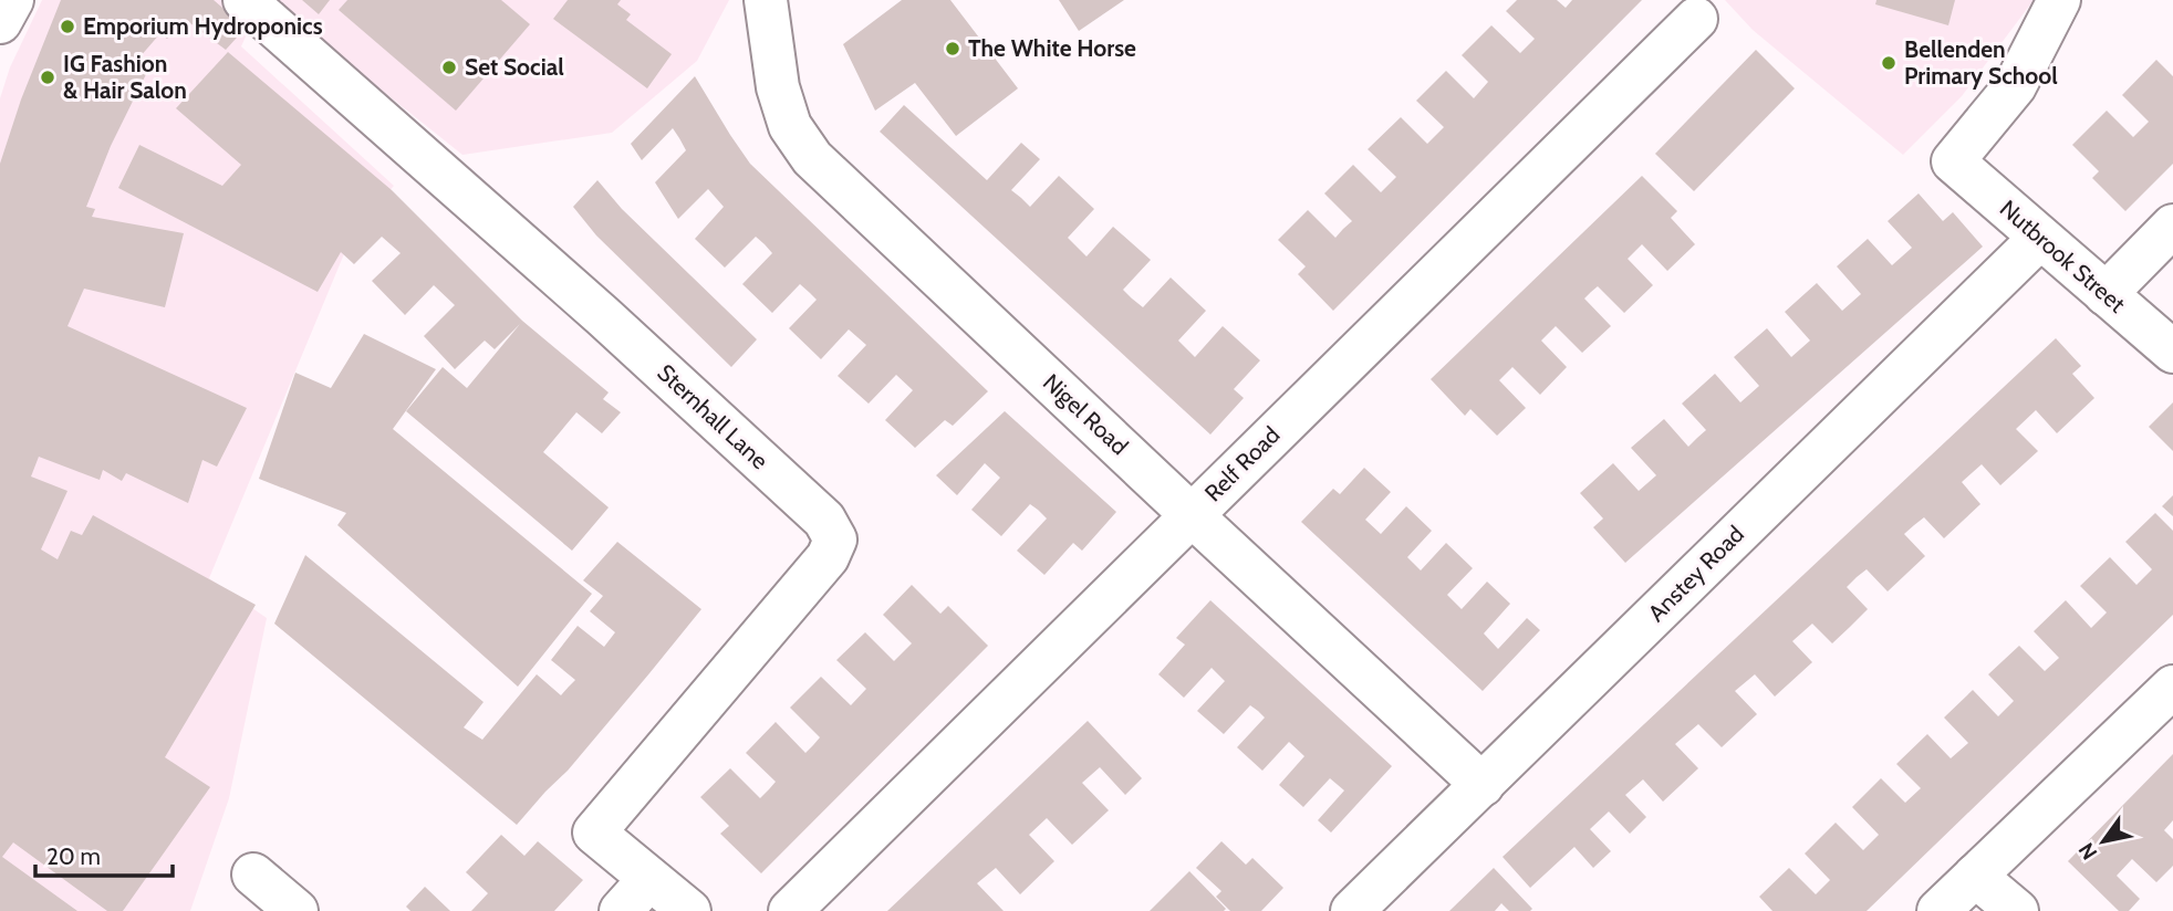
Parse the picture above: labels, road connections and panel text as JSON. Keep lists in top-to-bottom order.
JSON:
{
  "streets": {
    "street": [
      "Nutbrook Street",
      "Nigel Road",
      "Sternhall Lane",
      "Relf Road",
      "Anstey Road"
    ]
  },
  "crossings": [
    ["Nutbrook Street", "Anstey Road"],
    ["Nigel Road", "Relf Road"],
    ["Nigel Road", "Anstey Road"]
  ],
  "places": [
    "Emporium Hydroponics",
    "The White Horse",
    "Bellenden Primary School",
    "Set Social",
    "IG Fashion & Hair Salon"
  ],
  "scale_bar": "20 m",
  "north": "bottom left"
}
